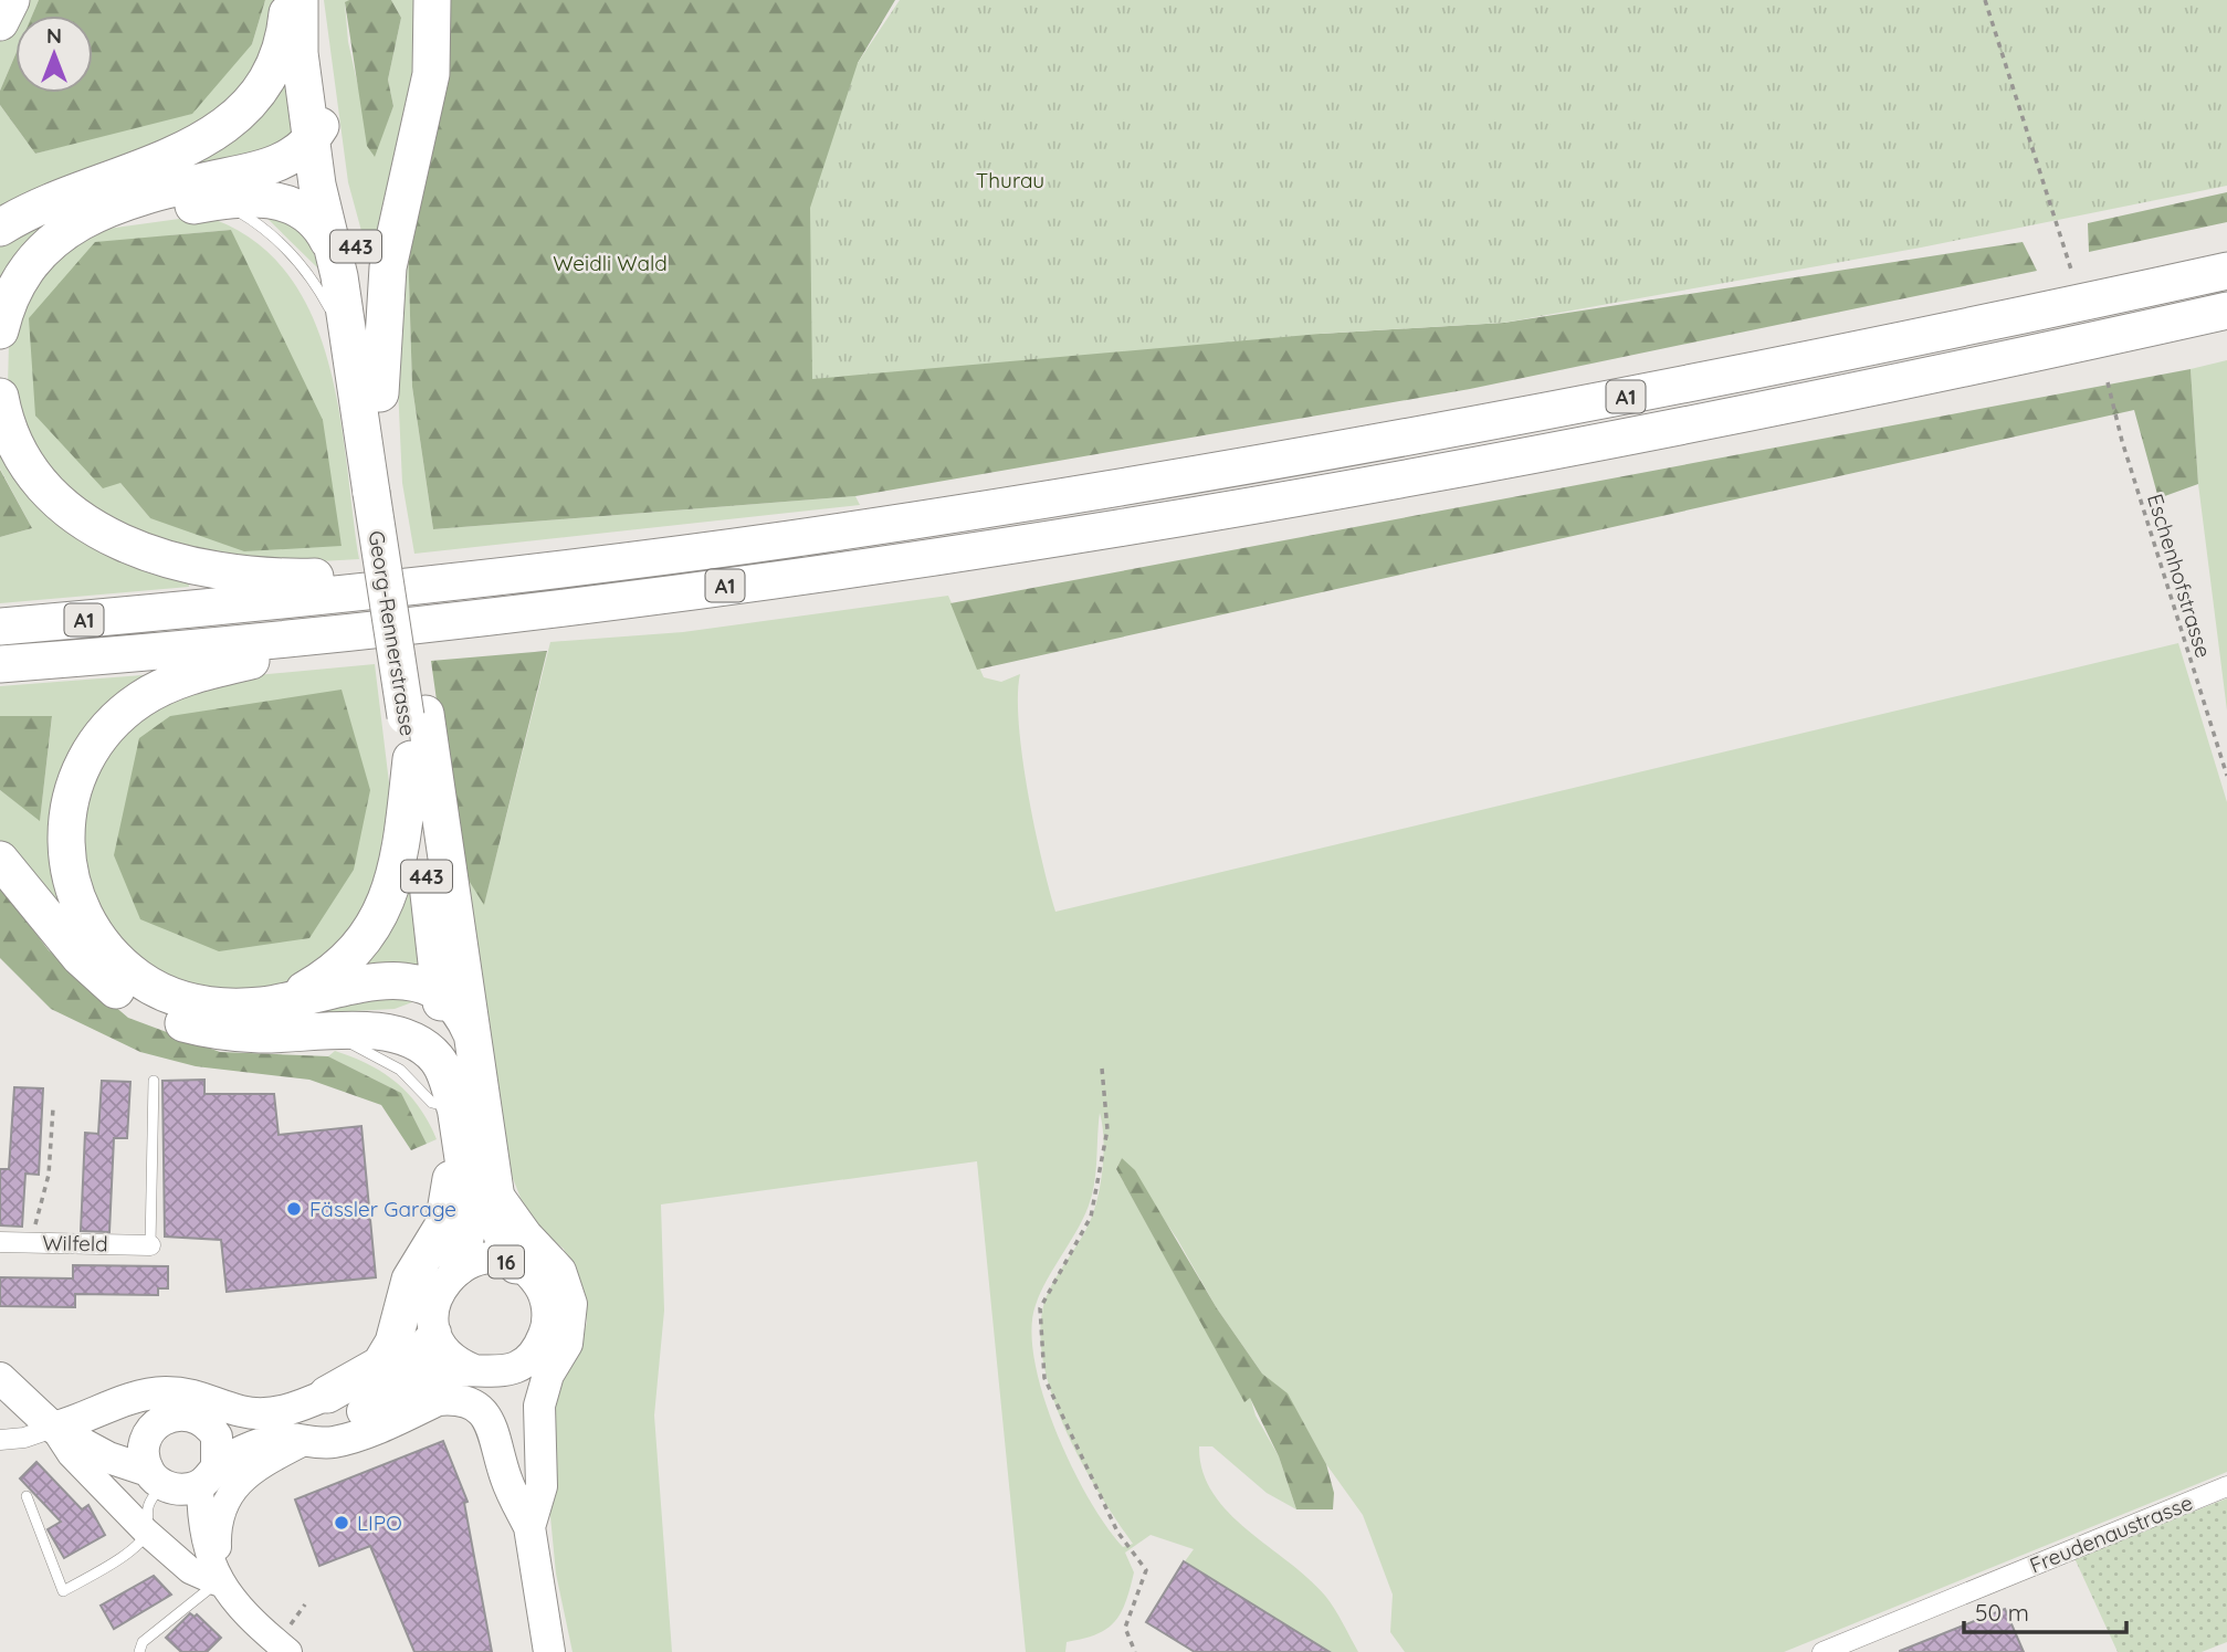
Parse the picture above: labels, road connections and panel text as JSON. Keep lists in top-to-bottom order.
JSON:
{
  "streets": {
    "highway": ["443", "A1", "Georg-Rennerstrasse"],
    "main road": ["16"],
    "street": ["Wilfeld", "Freudenaustrasse"],
    "path": ["Eschenhofstrasse"]
  },
  "crossings": [
    ["Georg-Rennerstrasse", "16"]
  ],
  "parks": ["Thurau", "Weidli Wald"],
  "places": ["Fässler Garage", "LIPO"],
  "scale_bar": "50 m",
  "north": "top"
}
